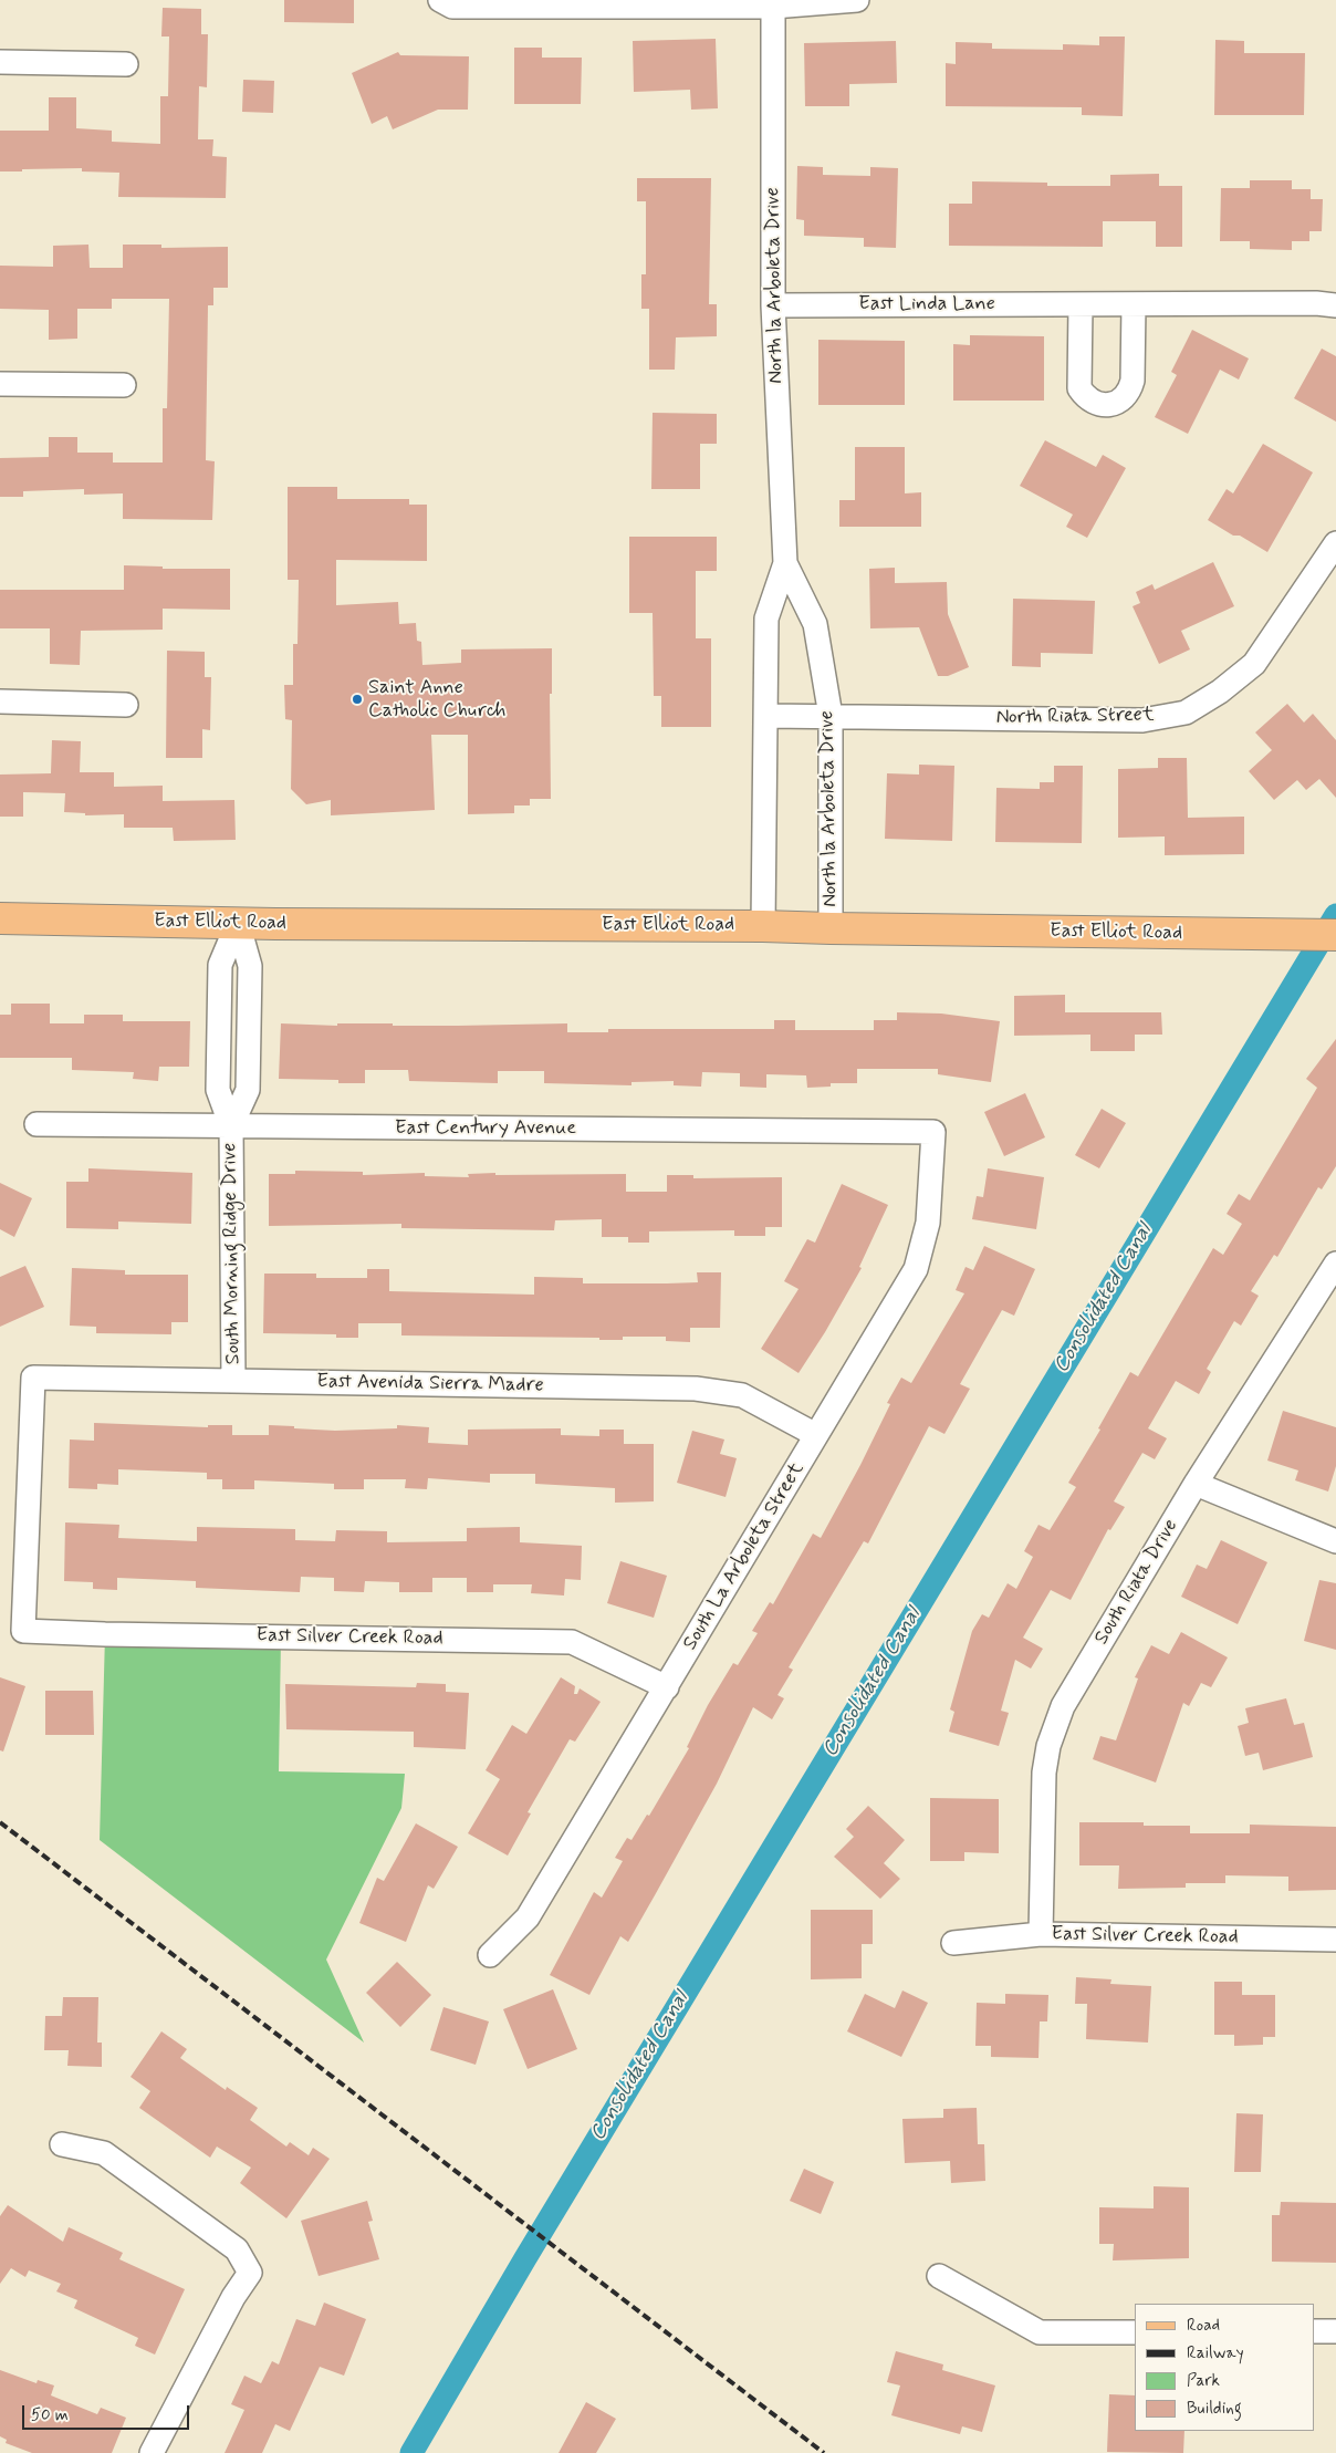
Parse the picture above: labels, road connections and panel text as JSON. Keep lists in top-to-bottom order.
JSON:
{
  "streets": {
    "main road": ["East Elliot Road"],
    "street": [
      "North la Arboleta Drive",
      "East Linda Lane",
      "North Riata Street",
      "East Century Avenue",
      "South Morning Ridge Drive",
      "East Avenida Sierra Madre",
      "South La Arboleta Street",
      "South Riata Drive",
      "East Silver Creek Road"
    ]
  },
  "crossings": [
    ["North la Arboleta Drive", "East Linda Lane"],
    ["North la Arboleta Drive", "North Riata Street"],
    ["North la Arboleta Drive", "East Elliot Road"],
    ["East Elliot Road", "South Morning Ridge Drive"],
    ["East Century Avenue", "South Morning Ridge Drive"],
    ["East Century Avenue", "South La Arboleta Street"],
    ["South Morning Ridge Drive", "East Avenida Sierra Madre"],
    ["East Avenida Sierra Madre", "South La Arboleta Street"],
    ["East Avenida Sierra Madre", "East Silver Creek Road"],
    ["South La Arboleta Street", "East Silver Creek Road"],
    ["South Riata Drive", "East Silver Creek Road"]
  ],
  "water": ["Consolidated Canal"],
  "places": ["Saint Anne Catholic Church"],
  "legend": [
    "Road",
    "Railway",
    "Park",
    "Building"
  ],
  "scale_bar": "50 m"
}
